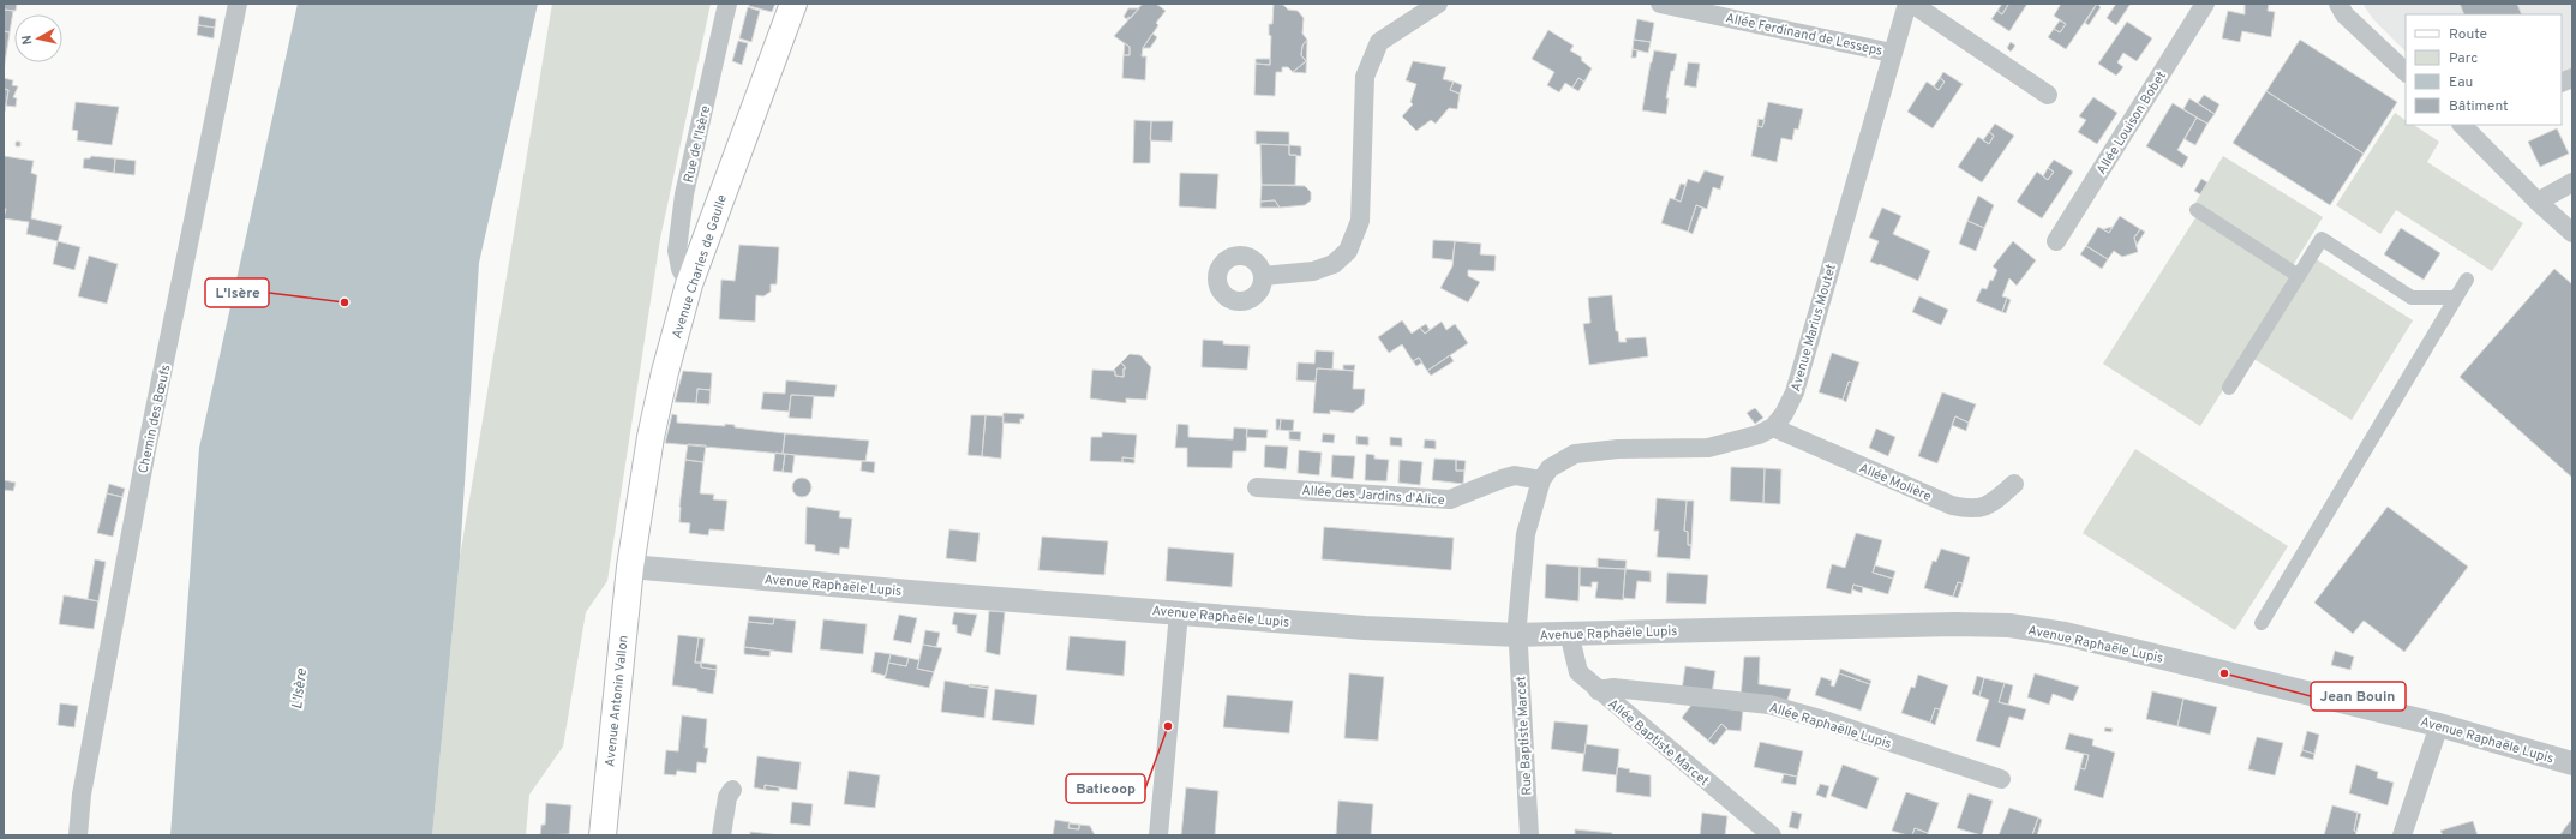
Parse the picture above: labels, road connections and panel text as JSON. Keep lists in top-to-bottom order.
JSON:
{
  "streets": {
    "main road": ["Avenue Charles de Gaulle", "Avenue Antonin Vallon"],
    "street": [
      "Allée Ferdinand de Lesseps",
      "Allée Louison Bobet",
      "Rue de l'Isère",
      "Avenue Marius Moutet",
      "Chemin des Bœufs",
      "Allée Molière",
      "Allée des Jardins d'Alice",
      "Avenue Raphaële Lupis",
      "Allée Raphaëlle Lupis",
      "Rue Baptiste Marcet",
      "Allée Baptiste Marcet"
    ]
  },
  "crossings": [
    ["Allée Ferdinand de Lesseps", "Avenue Marius Moutet"],
    ["Rue de l'Isère", "Avenue Charles de Gaulle"],
    ["Avenue Charles de Gaulle", "Avenue Raphaële Lupis"],
    ["Avenue Charles de Gaulle", "Avenue Antonin Vallon"],
    ["Avenue Marius Moutet", "Allée Molière"],
    ["Avenue Raphaële Lupis", "Avenue Antonin Vallon"],
    ["Avenue Raphaële Lupis", "Rue Baptiste Marcet"],
    ["Avenue Raphaële Lupis", "Allée Baptiste Marcet"],
    ["Allée Raphaëlle Lupis", "Allée Baptiste Marcet"]
  ],
  "water": ["L'Isère"],
  "places": ["L'Isère", "Jean Bouin", "Baticoop"],
  "legend": [
    "Route",
    "Parc",
    "Eau",
    "Bâtiment"
  ],
  "north": "left"
}
